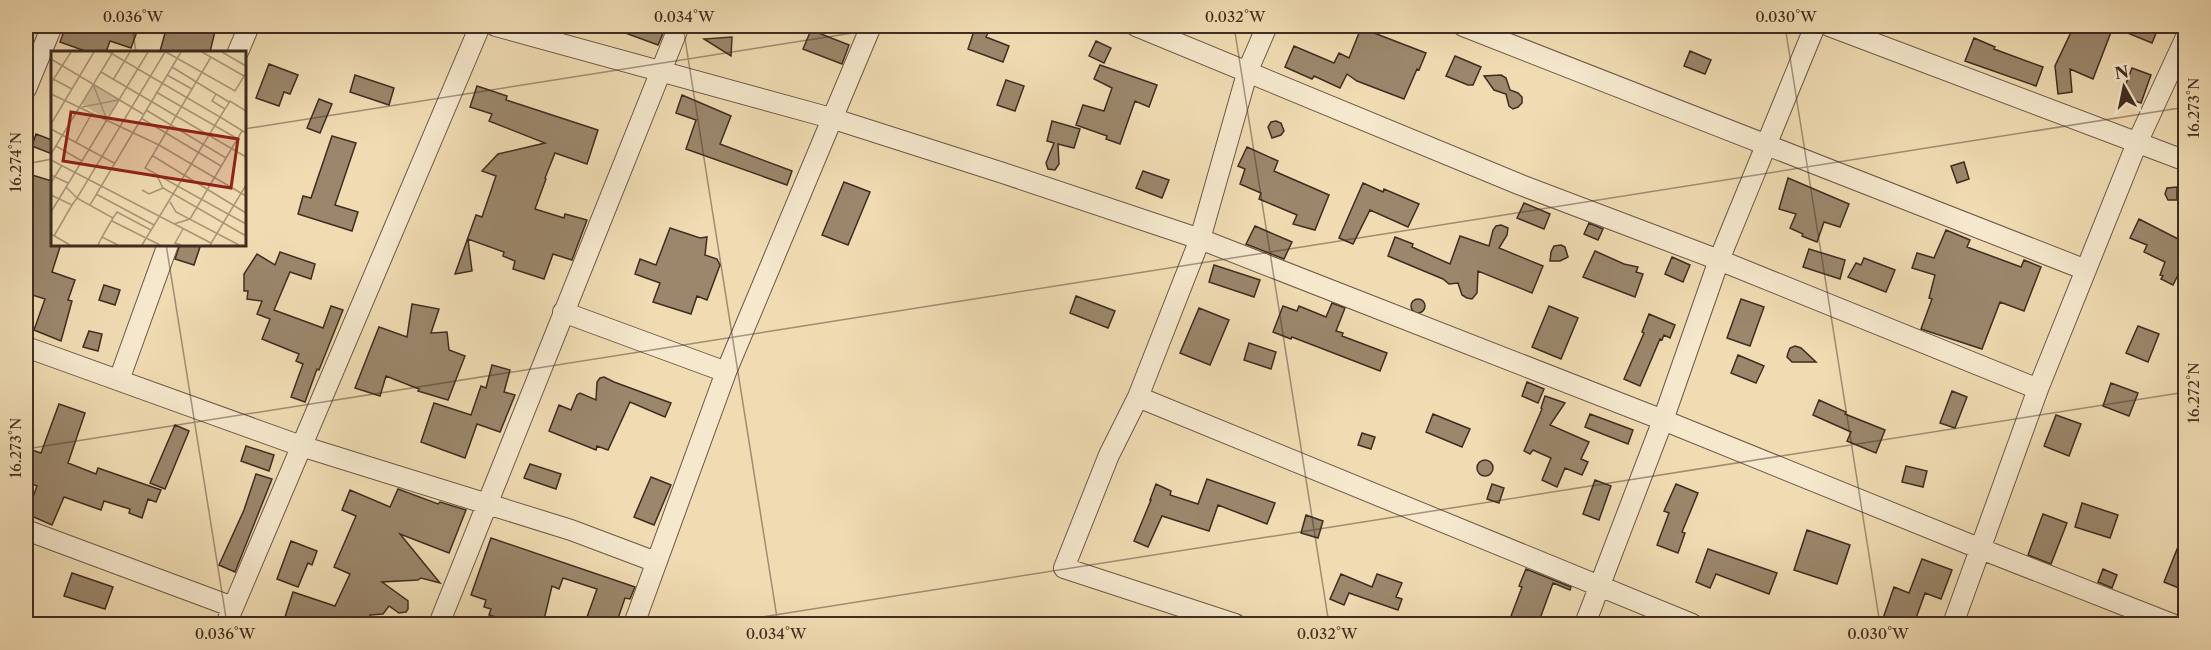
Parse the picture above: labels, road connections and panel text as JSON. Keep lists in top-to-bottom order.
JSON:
{
  "north": "top",
  "coordinates": [
    "0.036°W",
    "0.034°W",
    "0.032°W",
    "0.030°W",
    "16.273°N",
    "16.274°N",
    "16.272°N"
  ]
}
